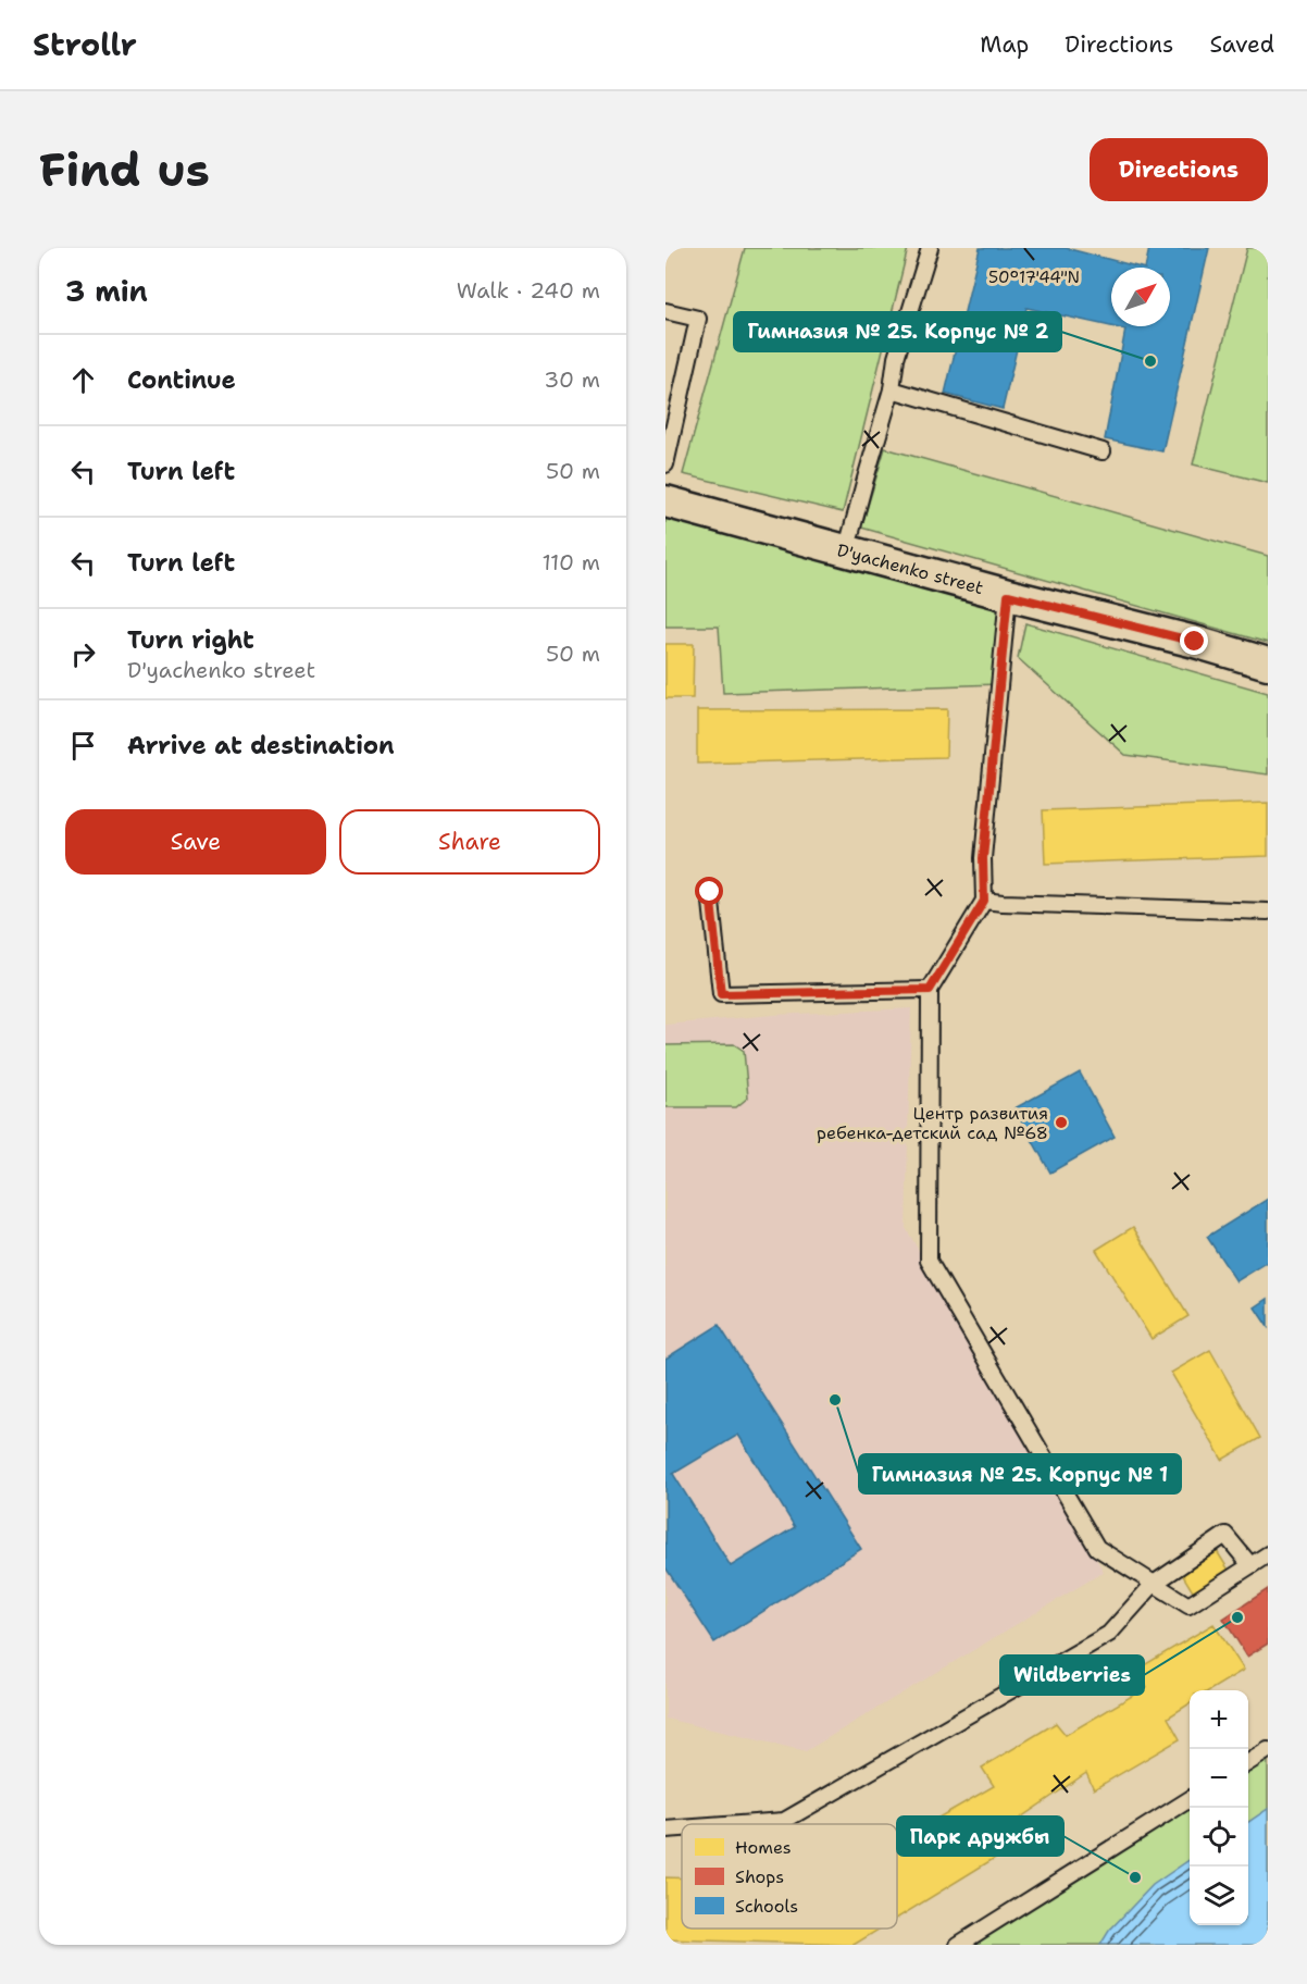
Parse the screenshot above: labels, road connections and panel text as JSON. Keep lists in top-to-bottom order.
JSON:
{
  "streets": {
    "street": ["D'yachenko street"]
  },
  "places": [
    "Гимназия № 25. Корпус № 2",
    "Центр развития ребенка-детский сад №68",
    "Гимназия № 25. Корпус № 1",
    "Wildberries",
    "Парк дружбы"
  ],
  "legend": ["Homes", "Shops", "Schools"],
  "north": "top right",
  "page": {
    "header": "Strollr",
    "nav": ["Map", "Directions", "Saved"],
    "buttons": [
      "Directions",
      ["Save", "Share"]
    ],
    "title": "Find us",
    "heading": ["3 min", "Walk · 240 m"],
    "list": [
      ["Continue", "30 m"],
      ["Turn left", "50 m"],
      ["Turn left", "110 m"],
      ["Turn right", "D'yachenko street", "50 m"],
      "Arrive at destination"
    ],
    "map_buttons": ["+", "−"]
  },
  "coordinates": ["50°17'44\"N"]
}
